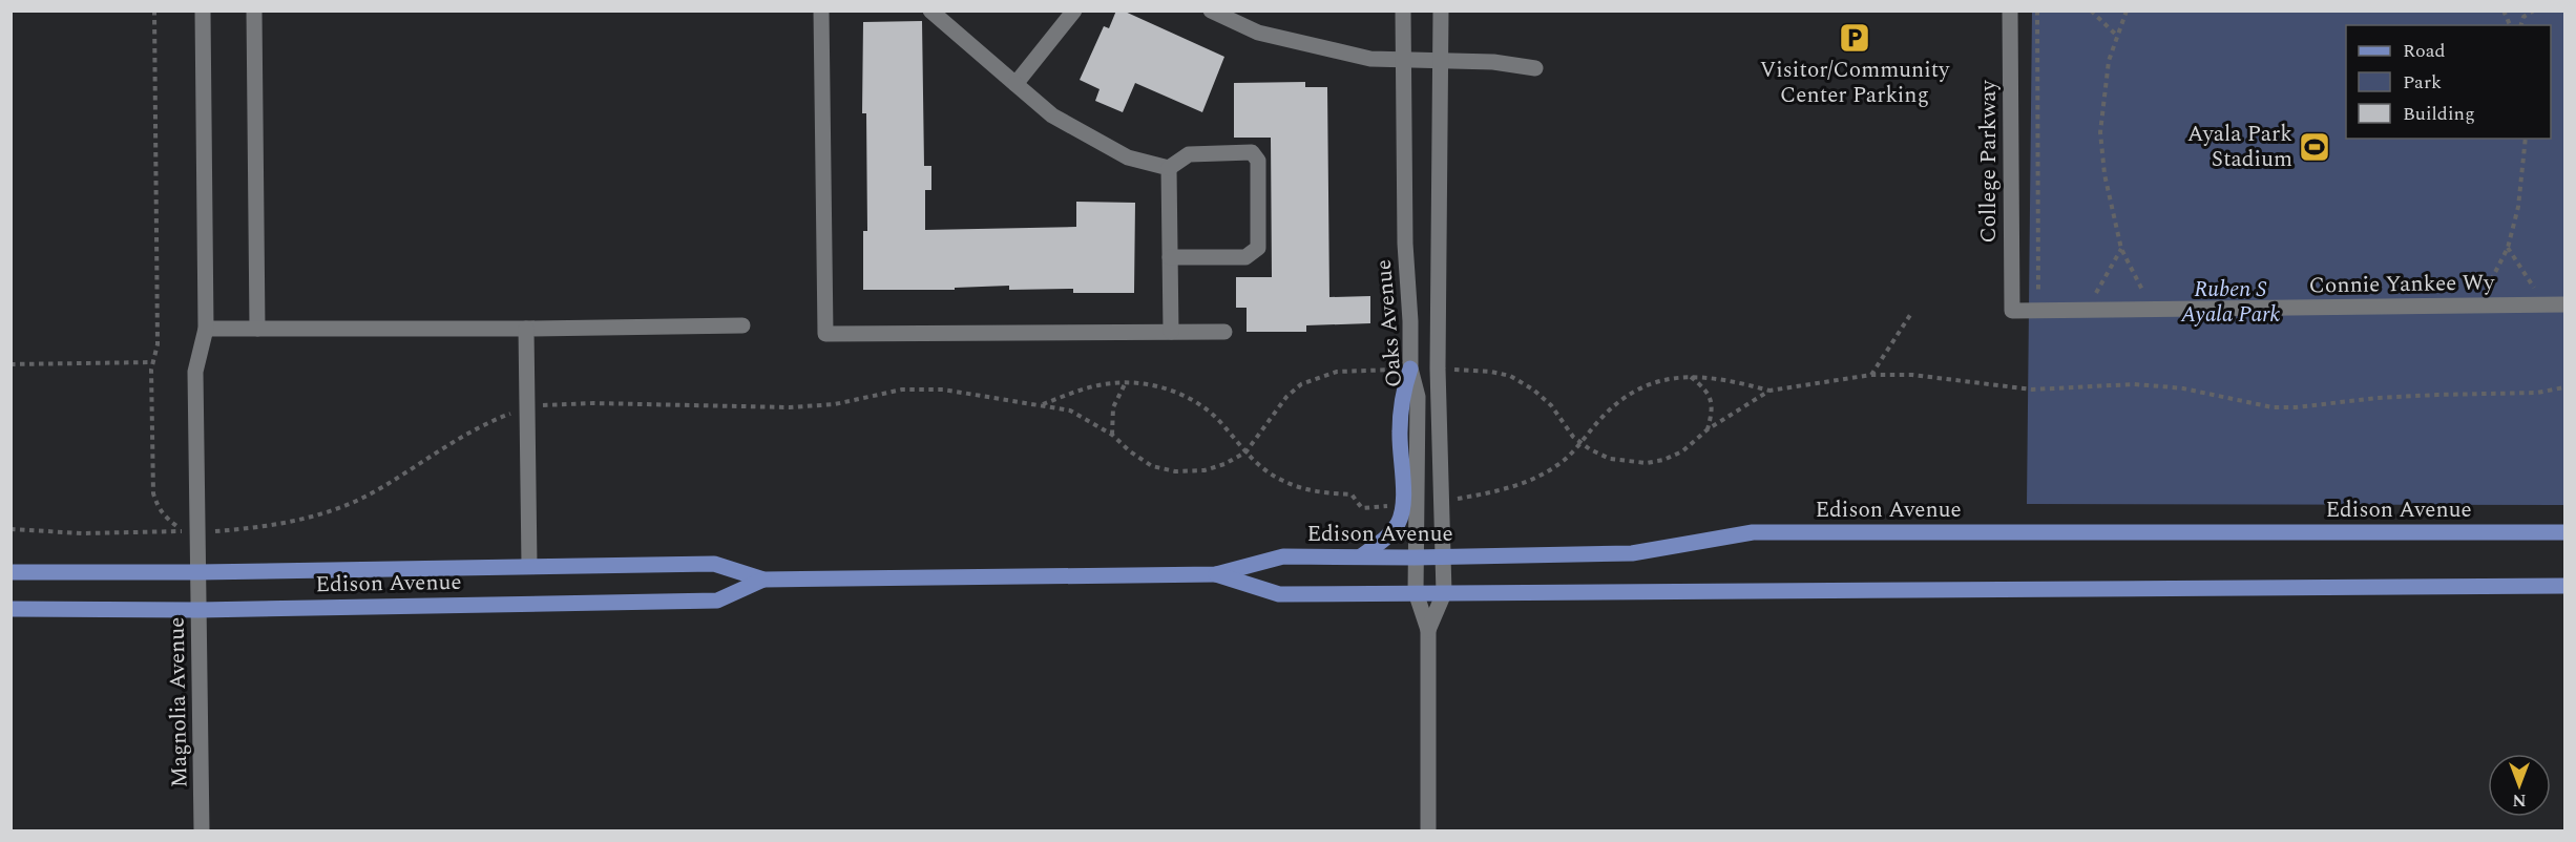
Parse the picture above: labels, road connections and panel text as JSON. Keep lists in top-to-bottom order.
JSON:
{
  "streets": {
    "main road": ["Edison Avenue"],
    "street": [
      "College Parkway",
      "Connie Yankee Wy",
      "Oaks Avenue",
      "Magnolia Avenue"
    ]
  },
  "crossings": [
    ["College Parkway", "Connie Yankee Wy"],
    ["Oaks Avenue", "Edison Avenue"],
    ["Edison Avenue", "Magnolia Avenue"]
  ],
  "parks": ["Ruben S Ayala Park"],
  "places": {
    "parking": ["Visitor/Community Center Parking"],
    "sports": ["Ayala Park Stadium"]
  },
  "legend": ["Road", "Park", "Building"],
  "north": "bottom"
}
